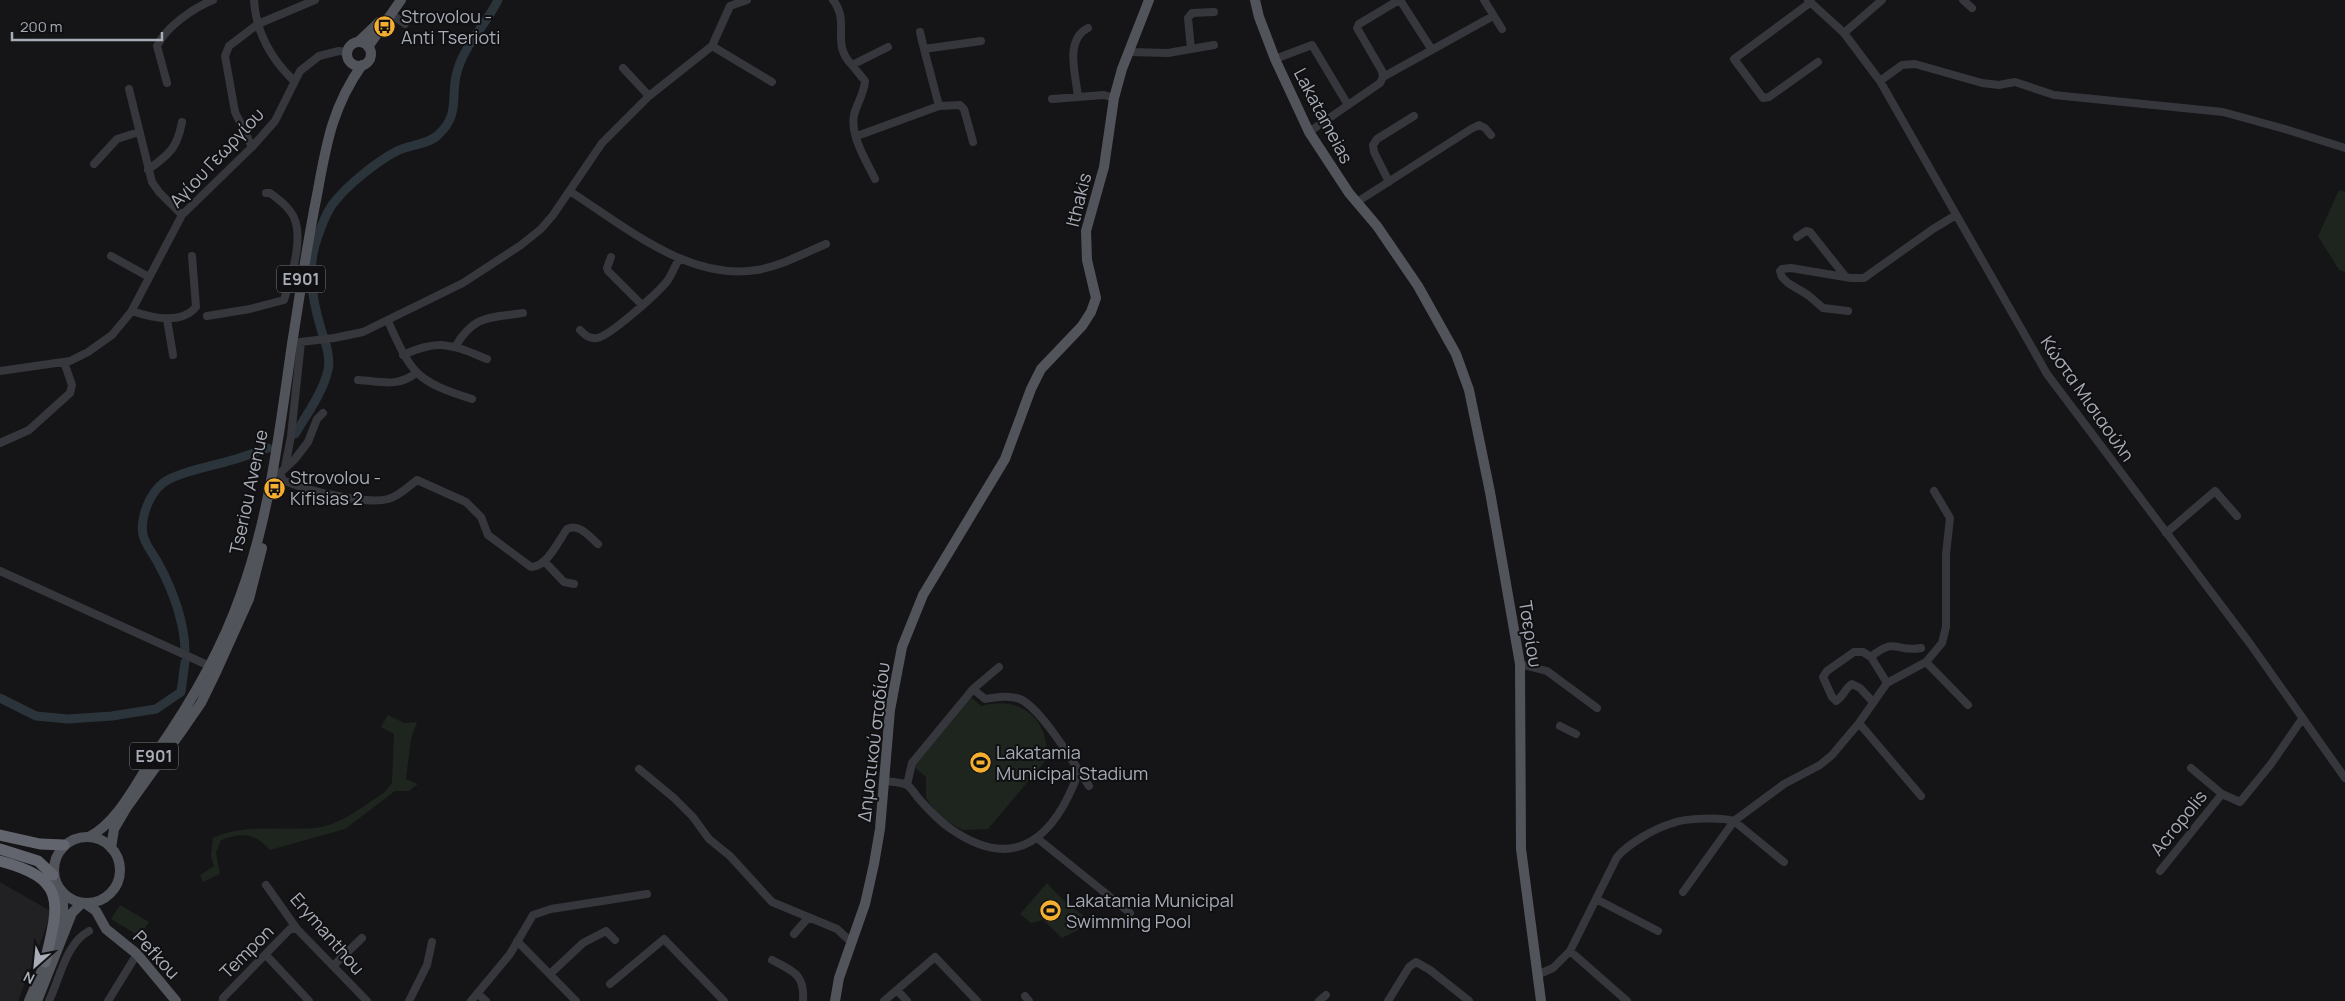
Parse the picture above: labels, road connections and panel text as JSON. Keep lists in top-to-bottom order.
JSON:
{
  "streets": {
    "main road": [
      "Lakatameias",
      "Ithakis",
      "E901",
      "Tseriou Avenue",
      "Τσερίου",
      "Δημοτικού σταδίου",
      "Pefkou"
    ],
    "street": [
      "Αγίου Γεωργίου",
      "Κώστα Μισιαούλη",
      "Acropolis",
      "Erymanthou",
      "Tempon"
    ]
  },
  "crossings": [
    ["Lakatameias", "Τσερίου"],
    ["Αγίου Γεωργίου", "E901"],
    ["Αγίου Γεωργίου", "Tseriou Avenue"],
    ["Ithakis", "Δημοτικού σταδίου"],
    ["E901", "Tseriou Avenue"],
    ["Κώστα Μισιαούλη", "Acropolis"],
    ["Tseriou Avenue", "Pefkou"],
    ["Erymanthou", "Tempon"]
  ],
  "places": {
    "bus stop": ["Strovolou - Anti Tserioti", "Strovolou - Kifisias 2"],
    "sports": ["Lakatamia Municipal Stadium", "Lakatamia Municipal Swimming Pool"]
  },
  "scale_bar": "200 m",
  "north": "bottom left"
}
